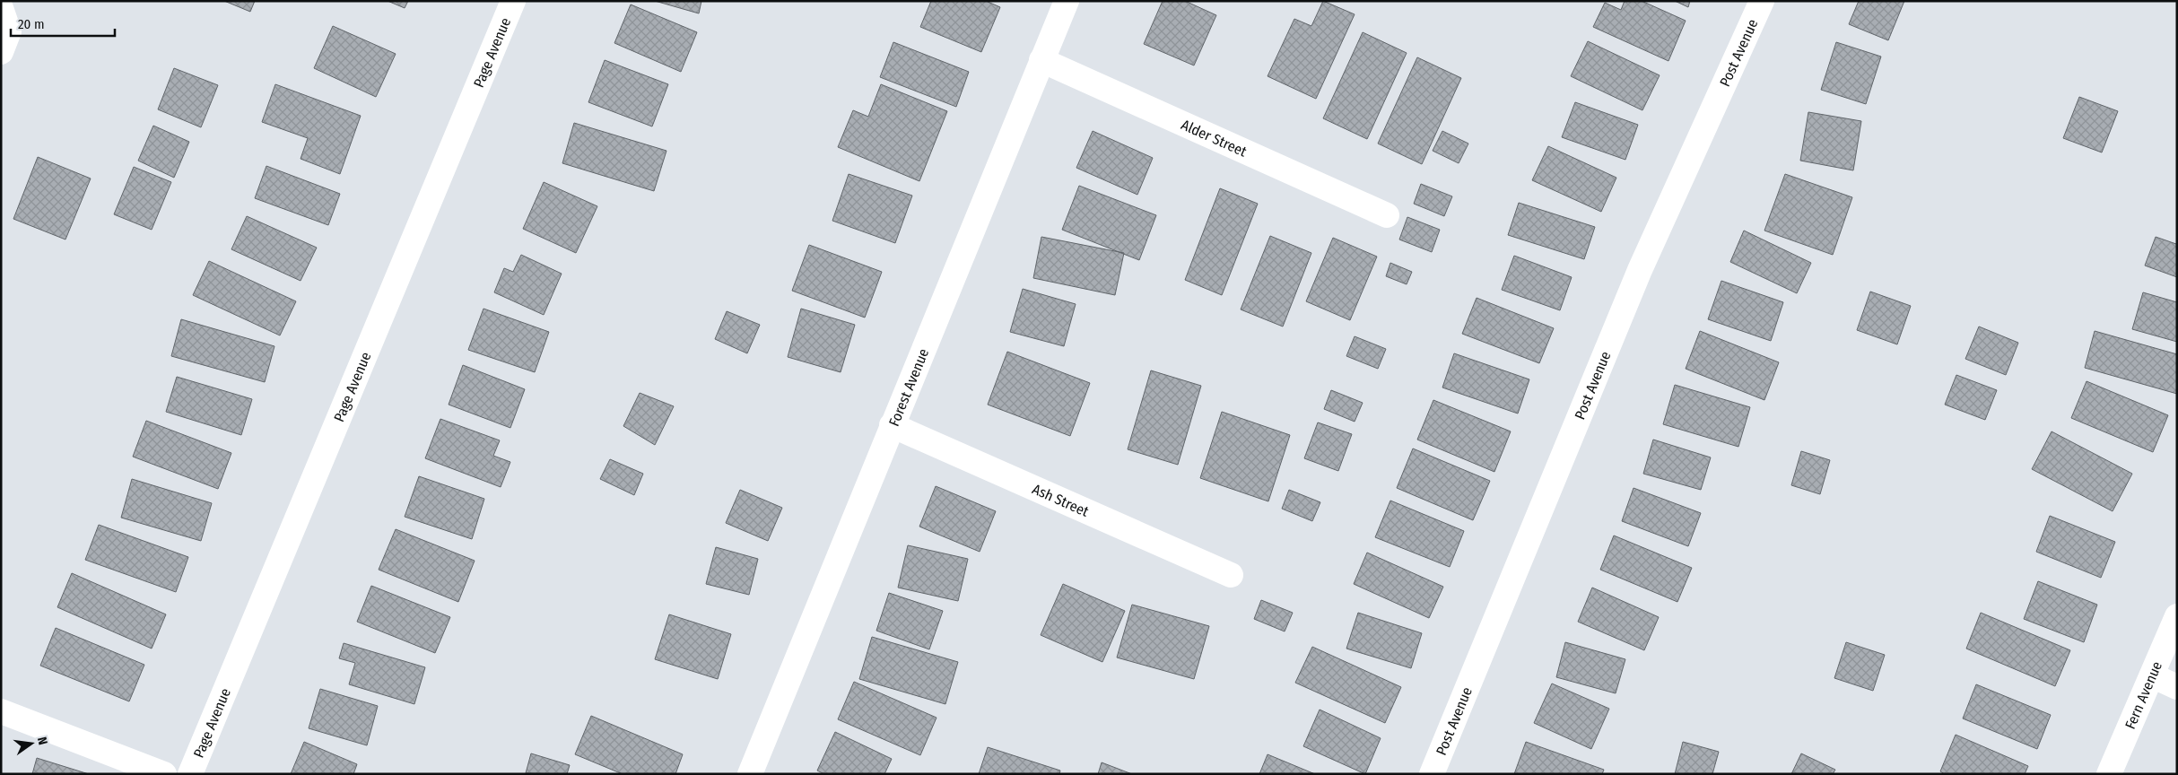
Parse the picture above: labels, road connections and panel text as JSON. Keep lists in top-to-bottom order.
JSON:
{
  "streets": {
    "street": [
      "Page Avenue",
      "Post Avenue",
      "Alder Street",
      "Forest Avenue",
      "Ash Street",
      "Fern Avenue"
    ]
  },
  "crossings": [
    ["Alder Street", "Forest Avenue"],
    ["Forest Avenue", "Ash Street"]
  ],
  "scale_bar": "20 m",
  "north": "right"
}
